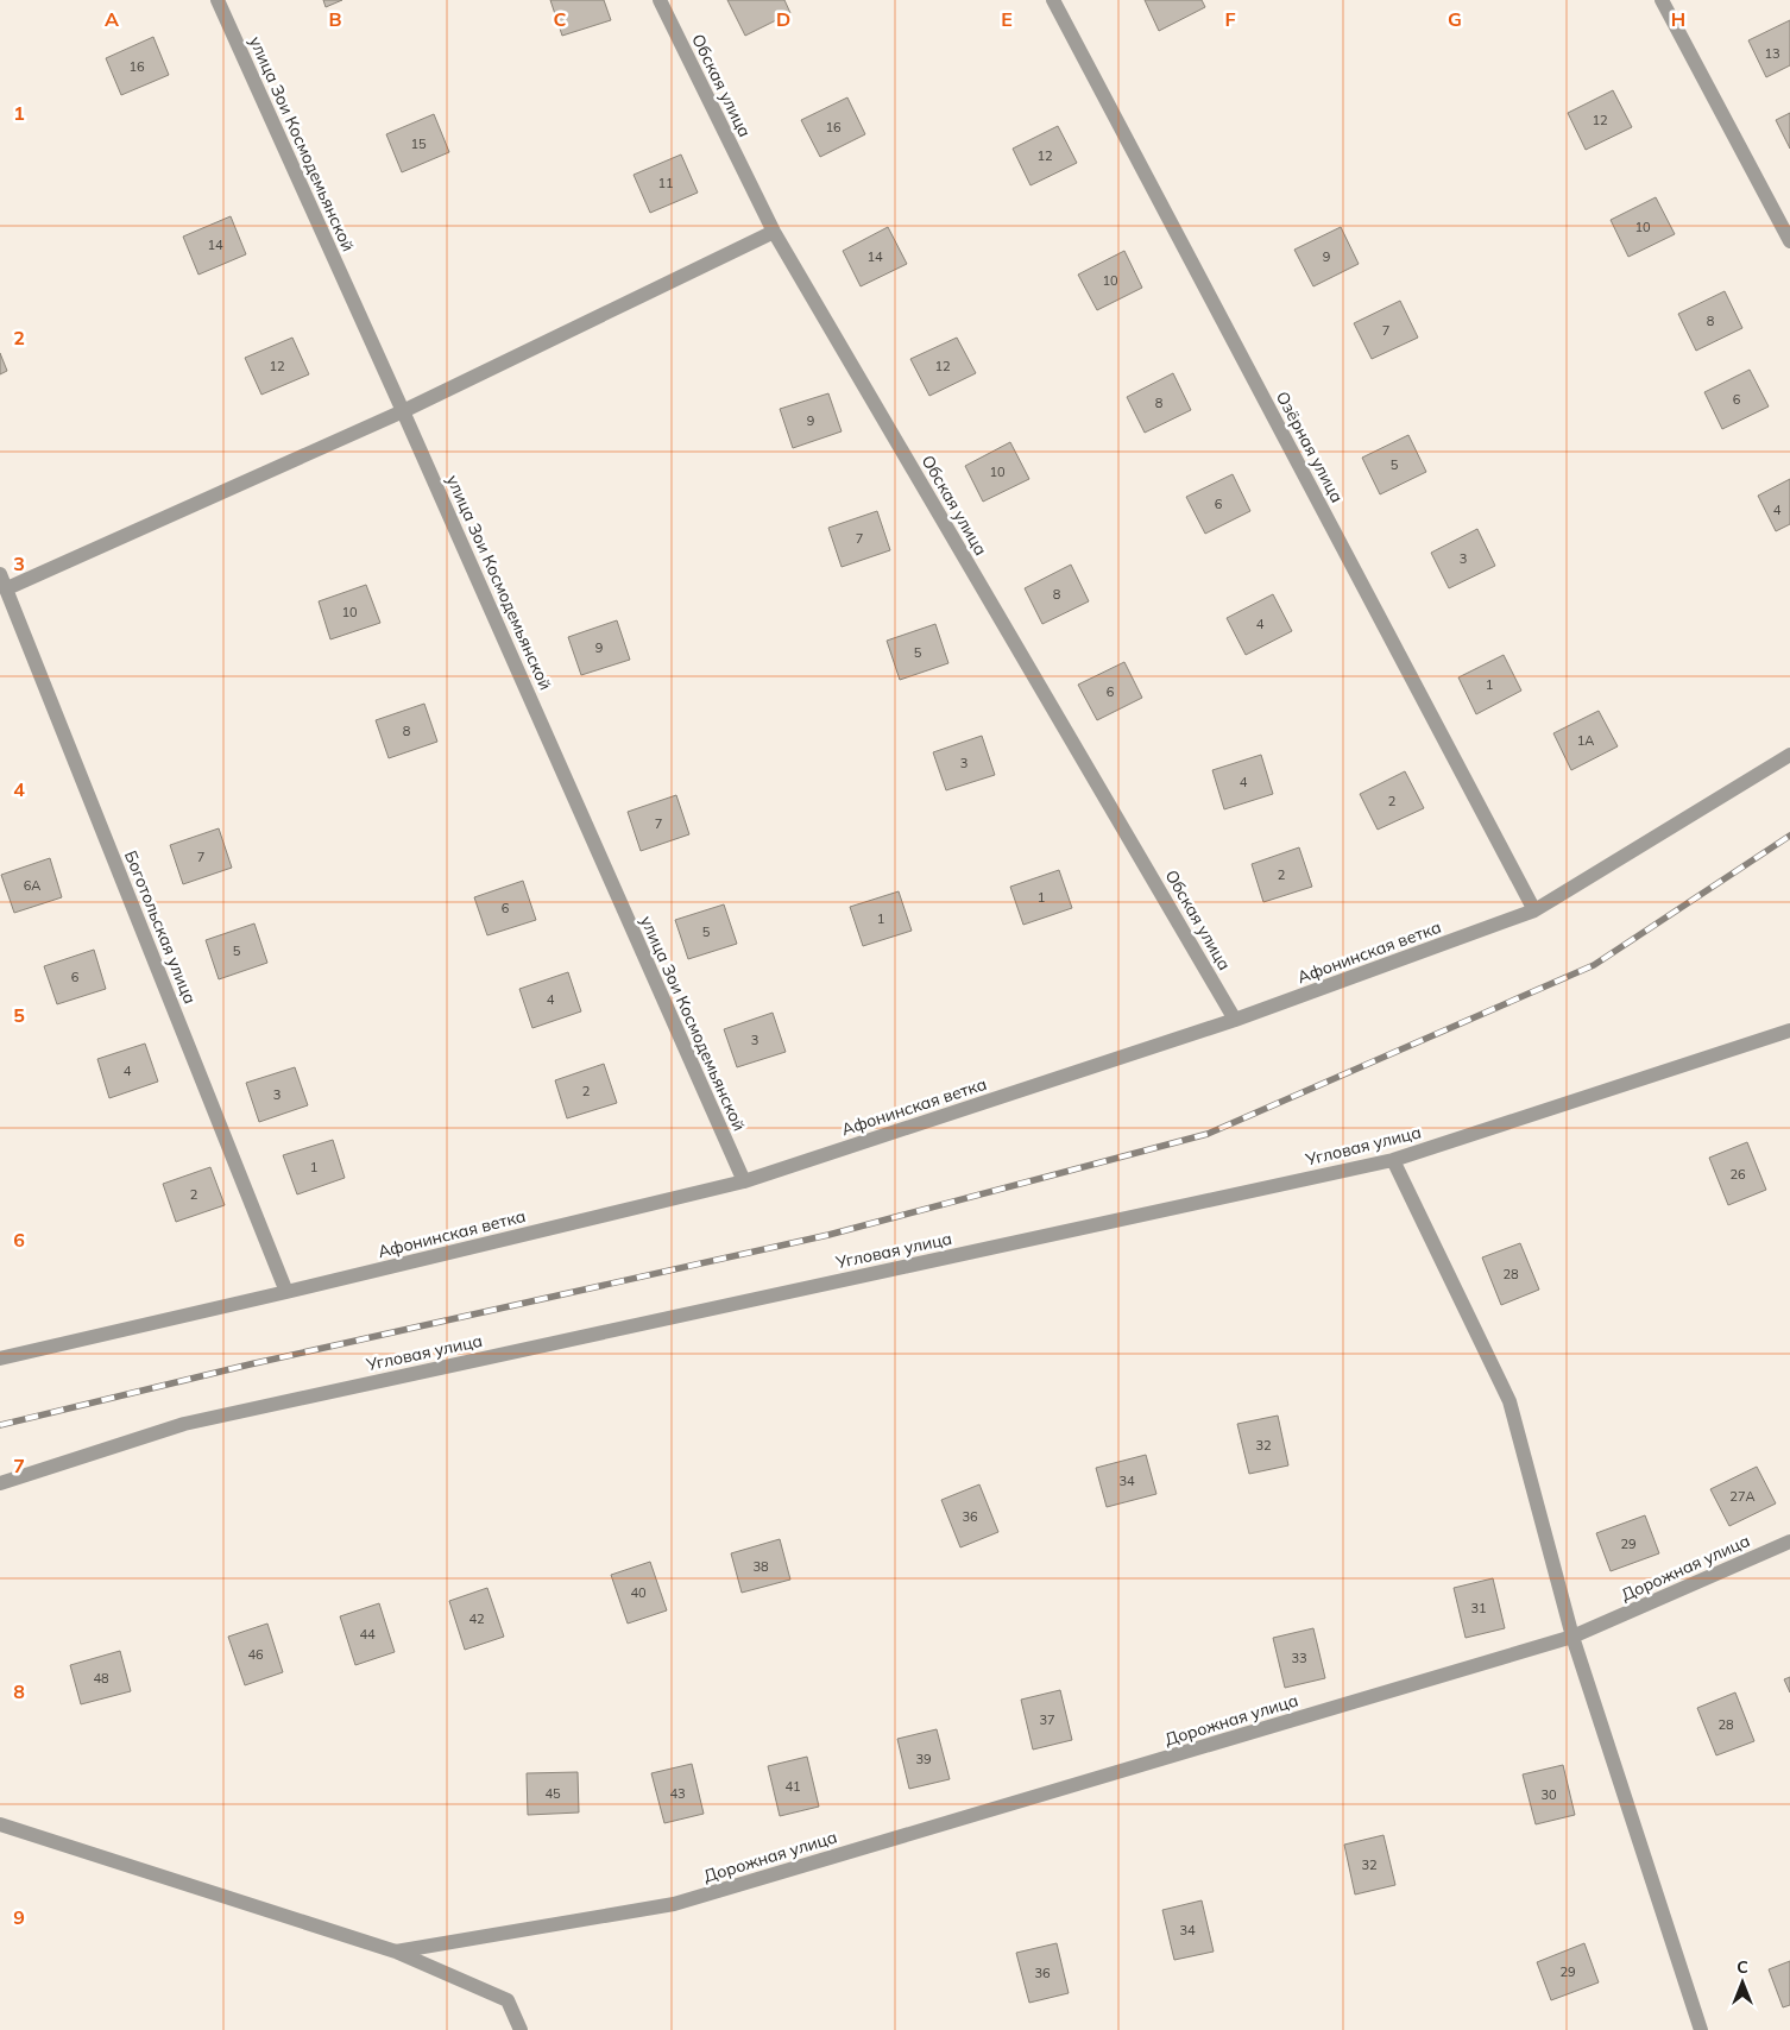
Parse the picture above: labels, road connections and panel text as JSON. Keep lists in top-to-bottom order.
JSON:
{
  "streets": {
    "street": [
      "Обская улица",
      "улица Зои Космодемьянской",
      "Озёрная улица",
      "Боготольская улица",
      "Афонинская ветка",
      "Угловая улица",
      "Дорожная улица"
    ]
  },
  "crossings": [
    ["Обская улица", "Афонинская ветка"],
    ["улица Зои Космодемьянской", "Афонинская ветка"],
    ["Озёрная улица", "Афонинская ветка"],
    ["Боготольская улица", "Афонинская ветка"]
  ],
  "house_numbers": [
    "13",
    "16",
    "12",
    "16",
    "15",
    "12",
    "11",
    "10",
    "14",
    "14",
    "9",
    "10",
    "8",
    "7",
    "12",
    "12",
    "6",
    "8",
    "9",
    "5",
    "10",
    "6",
    "4",
    "7",
    "3",
    "8",
    "10",
    "4",
    "9",
    "5",
    "1",
    "6",
    "8",
    "1А",
    "3",
    "4",
    "2",
    "7",
    "7",
    "2",
    "6А",
    "1",
    "6",
    "1",
    "5",
    "5",
    "6",
    "4",
    "3",
    "4",
    "2",
    "3",
    "1",
    "26",
    "2",
    "28",
    "32",
    "34",
    "27А",
    "36",
    "29",
    "38",
    "40",
    "31",
    "42",
    "44",
    "46",
    "33",
    "48",
    "37",
    "28",
    "39",
    "41",
    "45",
    "43",
    "30",
    "32",
    "34",
    "29",
    "36"
  ],
  "north": "top",
  "grid": {
    "columns": [
      "A",
      "B",
      "C",
      "D",
      "E",
      "F",
      "G",
      "H"
    ],
    "rows": [
      "1",
      "2",
      "3",
      "4",
      "5",
      "6",
      "7",
      "8",
      "9"
    ]
  }
}
